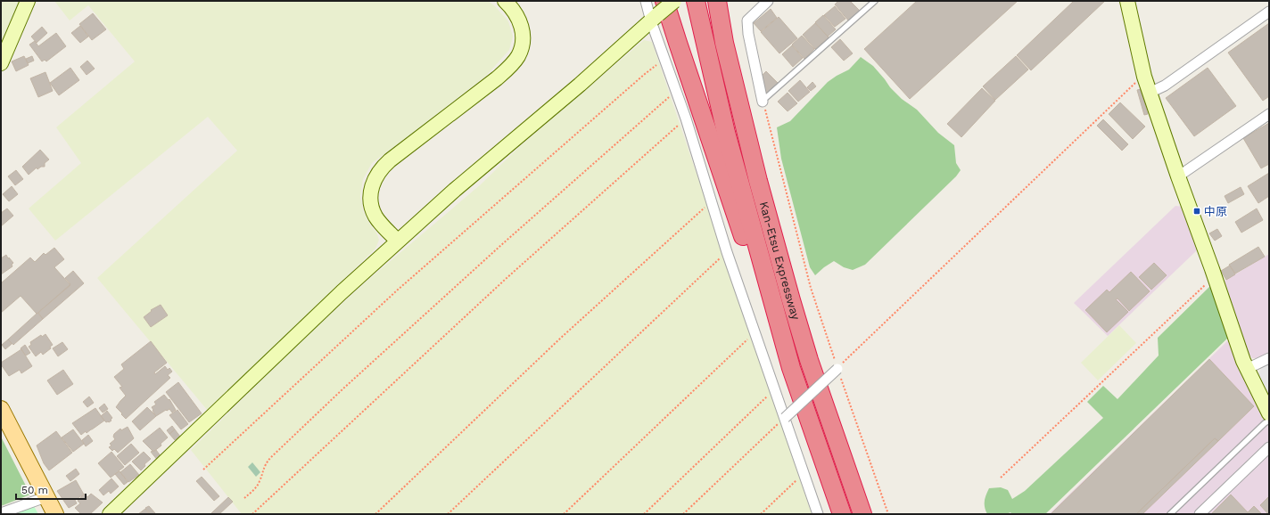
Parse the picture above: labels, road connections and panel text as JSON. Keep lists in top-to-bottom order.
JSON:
{
  "streets": {
    "highway": ["Kan-Etsu Expressway"]
  },
  "places": {
    "transit": ["中原"]
  },
  "scale_bar": "50 m"
}
